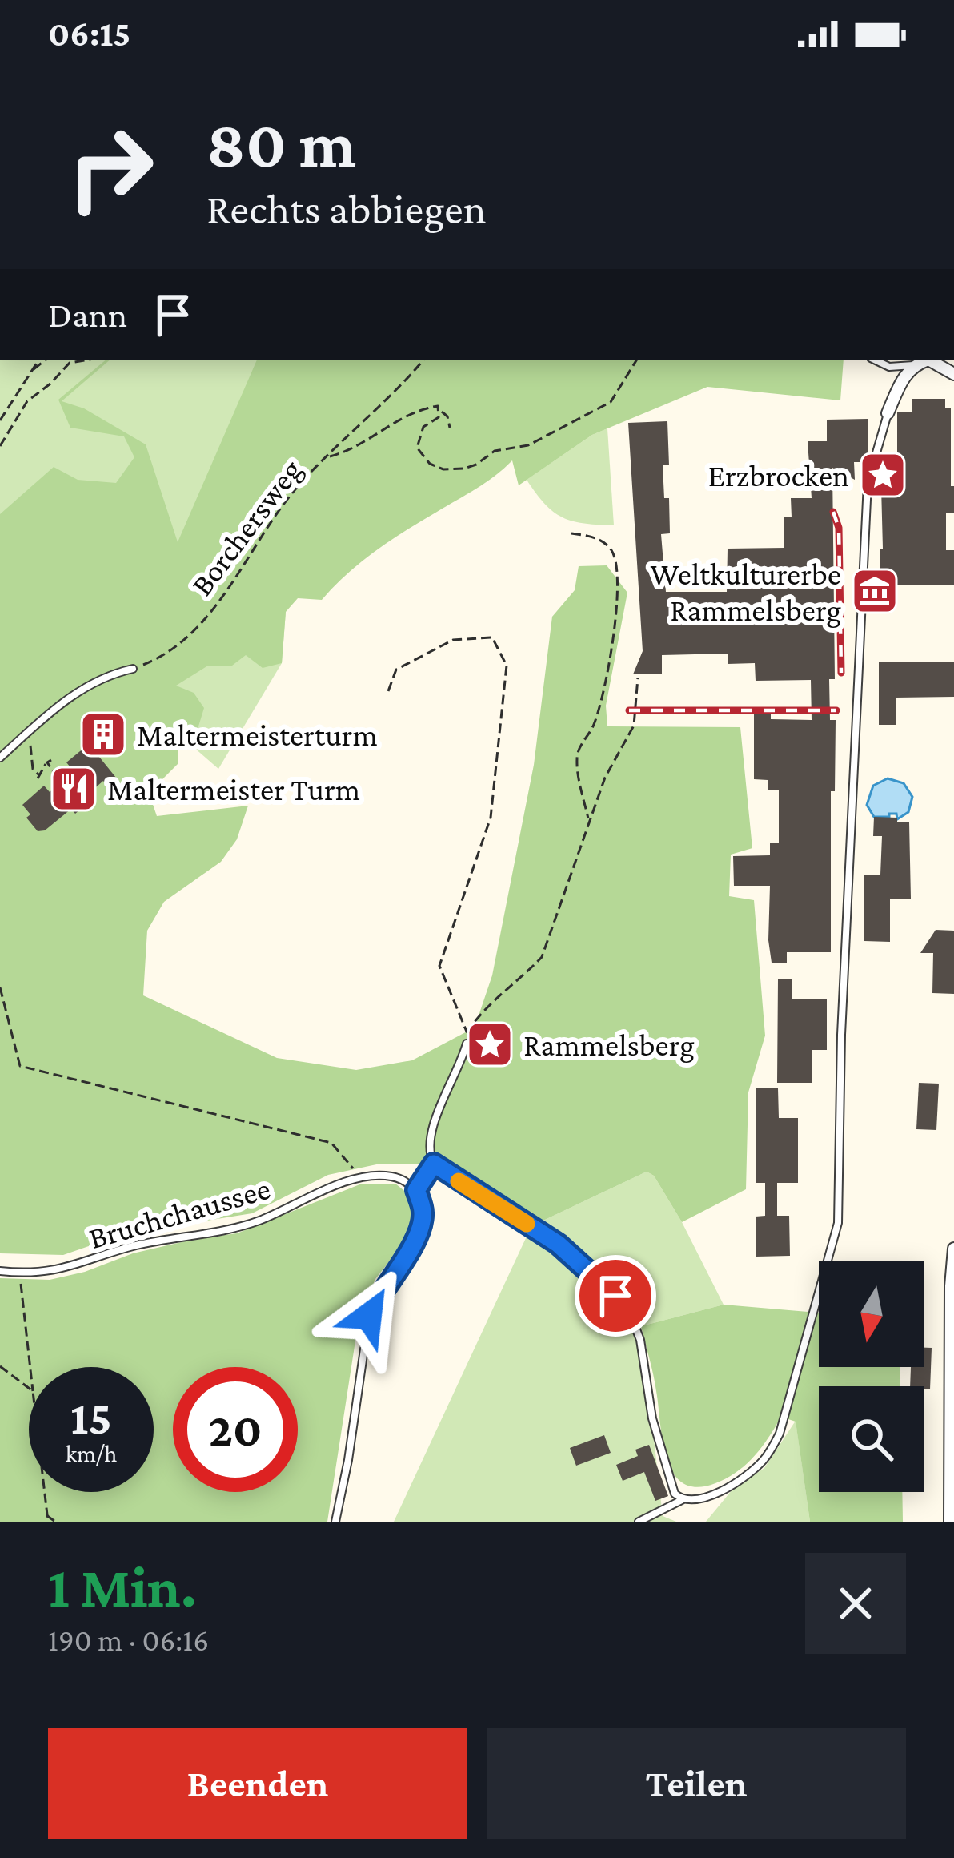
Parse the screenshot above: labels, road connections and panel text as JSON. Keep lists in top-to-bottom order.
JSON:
{
  "streets": {
    "lane": ["Bruchchaussee"],
    "path": ["Borchersweg"]
  },
  "places": {
    "place": ["Erzbrocken", "Rammelsberg"],
    "museum": ["Weltkulturerbe Rammelsberg"],
    "building": ["Maltermeisterturm"],
    "restaurant": ["Maltermeister Turm"]
  },
  "north": "bottom",
  "page": {
    "status": "06:15",
    "turn": ["80 m", "Rechts abbiegen"],
    "then": "Dann",
    "speed": "15 km/h",
    "limit": "20",
    "heading": ["1 Min.", "190 m · 06:16"],
    "buttons": ["Beenden", "Teilen"]
  }
}
